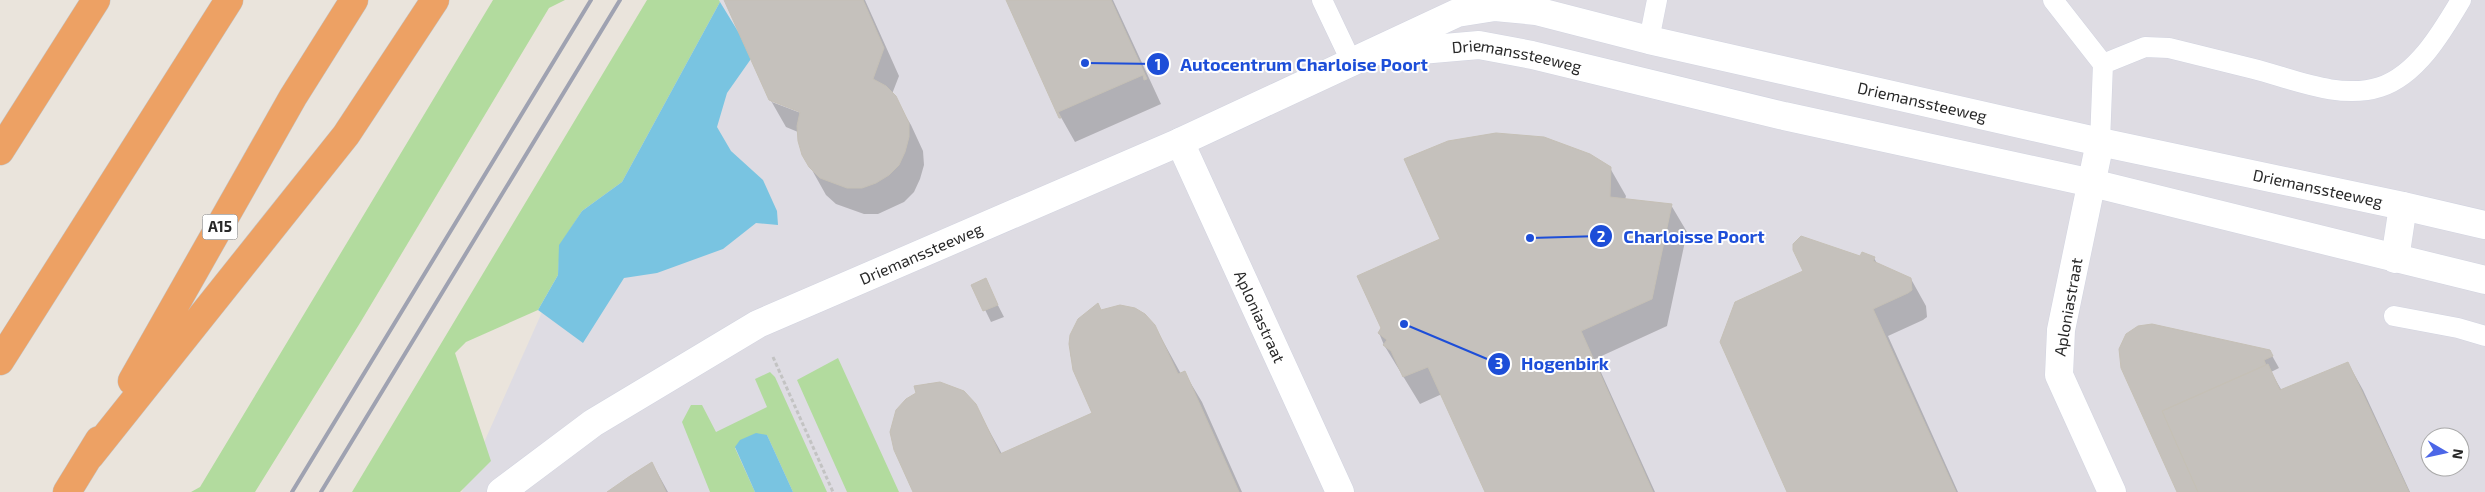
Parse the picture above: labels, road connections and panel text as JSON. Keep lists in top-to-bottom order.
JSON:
{
  "streets": {
    "highway": ["A15"],
    "main road": ["Driemanssteeweg", "Aploniastraat"]
  },
  "crossings": [
    ["Driemanssteeweg", "Aploniastraat"]
  ],
  "places": ["Autocentrum Charloise Poort", "Charloisse Poort", "Hogenbirk"],
  "north": "right"
}
